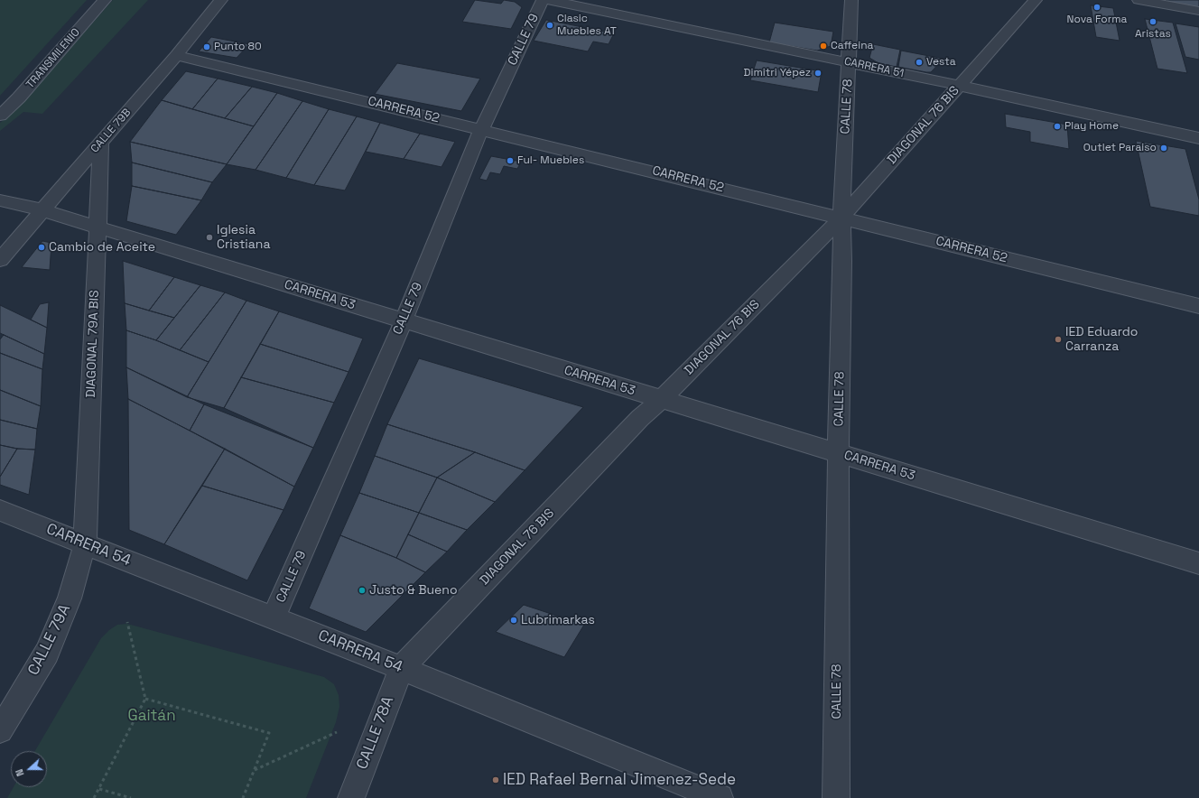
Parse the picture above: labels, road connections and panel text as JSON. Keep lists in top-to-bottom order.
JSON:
{
  "streets": {
    "street": [
      "CALLE 79",
      "TRANSMILENIO",
      "CARRERA 51",
      "CALLE 78",
      "CARRERA 52",
      "DIAGONAL 76 BIS",
      "CALLE 79B",
      "CARRERA 53",
      "DIAGONAL 79A BIS",
      "CARRERA 54",
      "CALLE 79A",
      "CALLE 78A"
    ]
  },
  "crossings": [
    ["CALLE 79", "CARRERA 52"],
    ["CALLE 79", "CARRERA 53"],
    ["CALLE 79", "CARRERA 54"],
    ["CARRERA 51", "CALLE 78"],
    ["CARRERA 51", "DIAGONAL 76 BIS"],
    ["CALLE 78", "CARRERA 52"],
    ["CALLE 78", "DIAGONAL 76 BIS"],
    ["CALLE 78", "CARRERA 53"],
    ["CARRERA 52", "DIAGONAL 76 BIS"],
    ["CARRERA 52", "CALLE 79B"],
    ["DIAGONAL 76 BIS", "CARRERA 53"],
    ["DIAGONAL 76 BIS", "CARRERA 54"],
    ["DIAGONAL 76 BIS", "CALLE 78A"],
    ["CALLE 79B", "CARRERA 53"],
    ["CALLE 79B", "DIAGONAL 79A BIS"],
    ["CARRERA 53", "DIAGONAL 79A BIS"],
    ["DIAGONAL 79A BIS", "CARRERA 54"],
    ["DIAGONAL 79A BIS", "CALLE 79A"],
    ["CARRERA 54", "CALLE 79A"],
    ["CARRERA 54", "CALLE 78A"]
  ],
  "parks": ["Gaitán"],
  "places": [
    "Nova Forma",
    "Aristas",
    "Clasic Muebles AT",
    "Caffeina",
    "Punto 80",
    "Vesta",
    "Dimitri Yépez",
    "Play Home",
    "Outlet Paraiso",
    "Ful- Muebles",
    "Iglesia Cristiana",
    "Cambio de Aceite",
    "IED Eduardo Carranza",
    "Justo & Bueno",
    "Lubrimarkas",
    "IED Rafael Bernal Jimenez-Sede"
  ],
  "north": "left"
}
